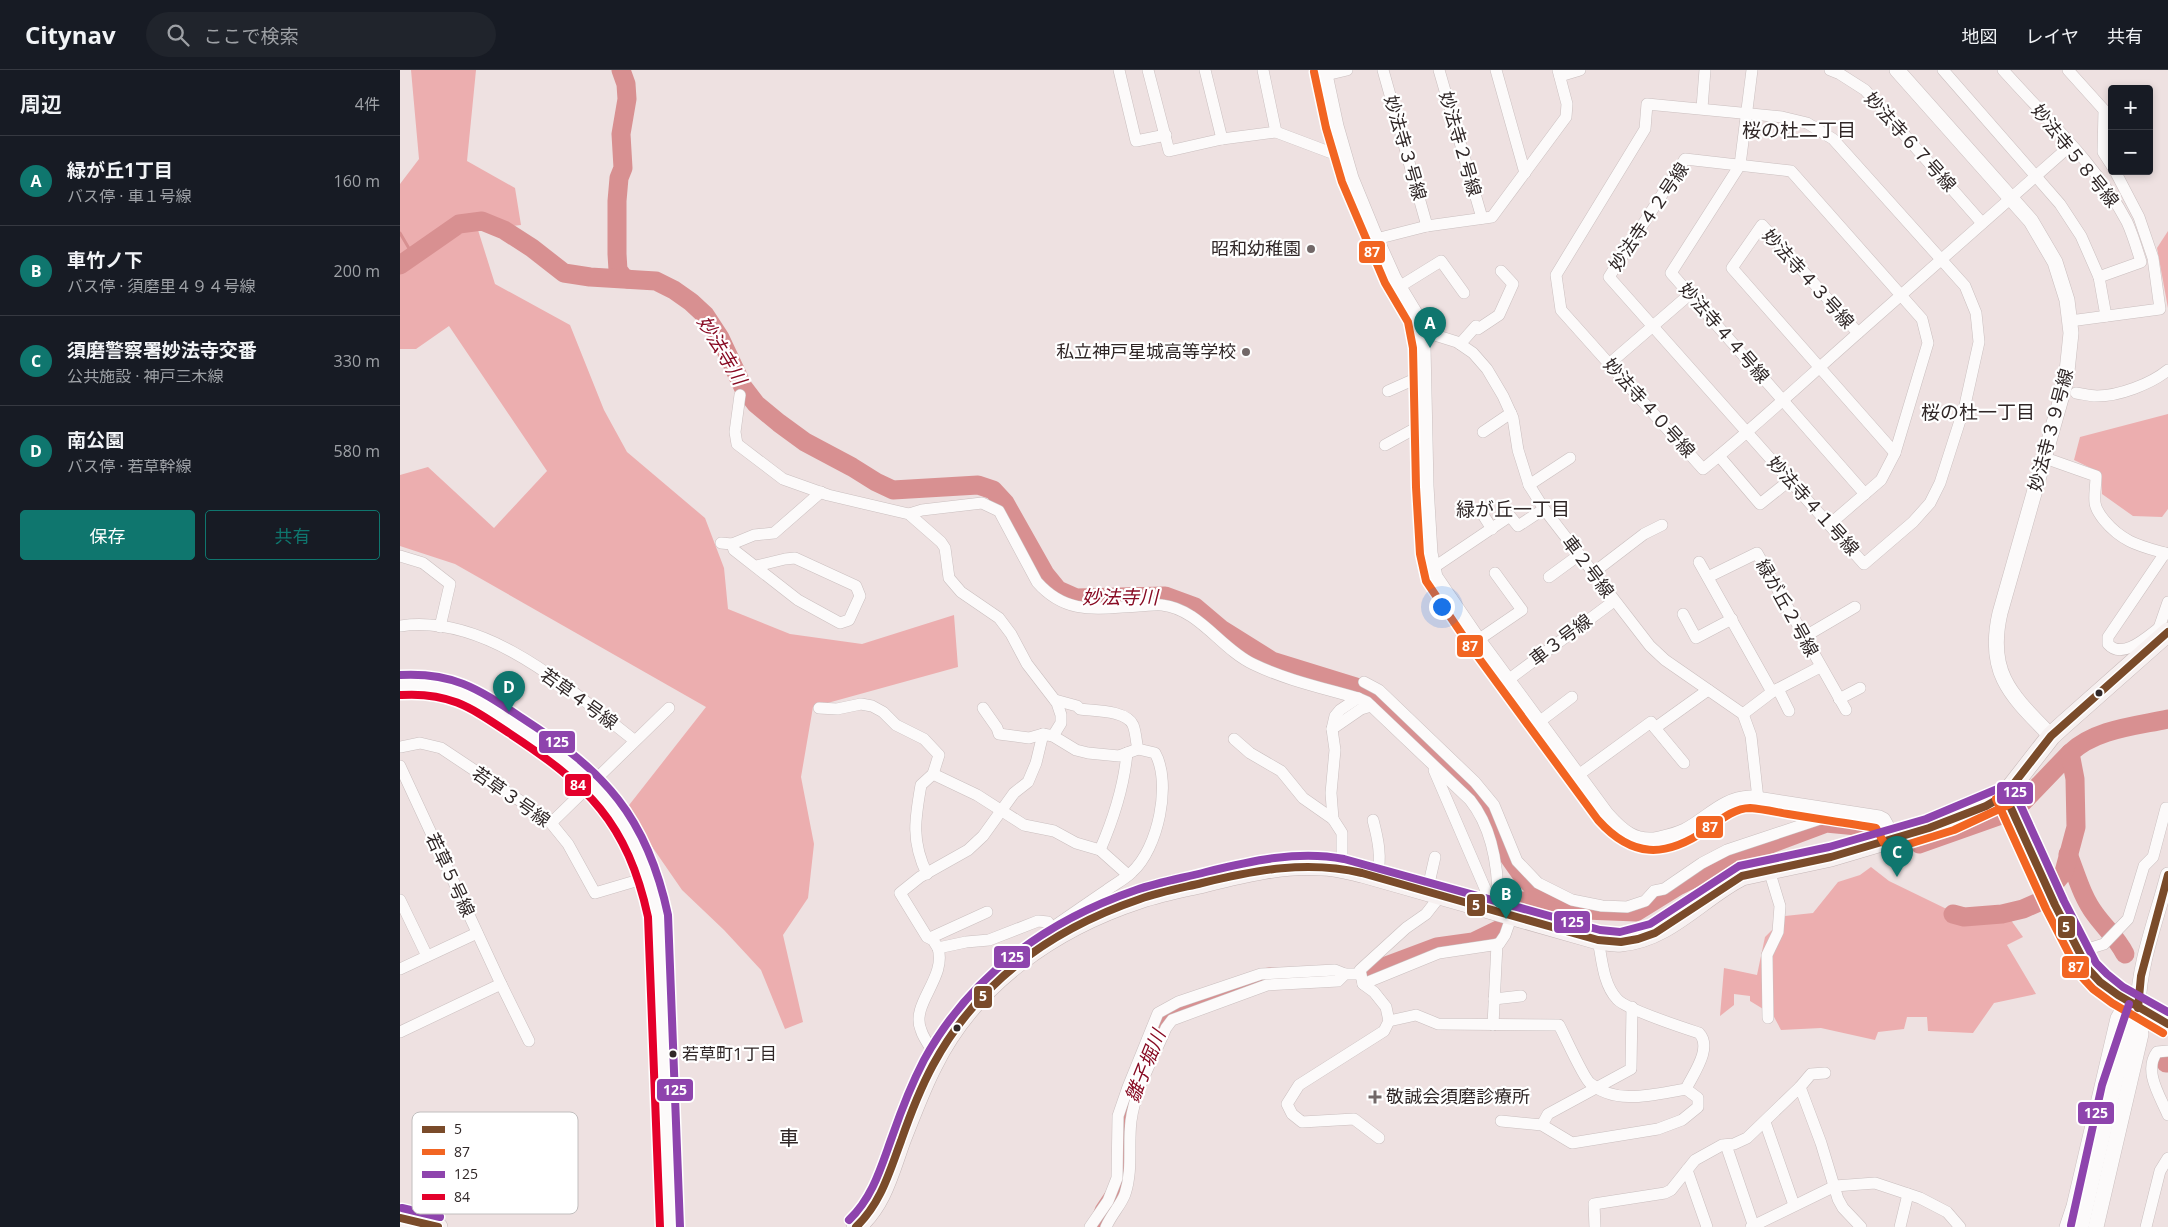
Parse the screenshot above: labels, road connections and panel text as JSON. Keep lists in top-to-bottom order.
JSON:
{
  "streets": {
    "street": [
      "妙法寺６７号線",
      "妙法寺２号線",
      "妙法寺３号線",
      "妙法寺５８号線",
      "妙法寺４２号線",
      "妙法寺４３号線",
      "妙法寺４４号線",
      "妙法寺４０号線",
      "妙法寺３９号線",
      "妙法寺４１号線",
      "車２号線",
      "緑が丘２号線",
      "車３号線",
      "若草４号線",
      "若草３号線",
      "若草５号線"
    ]
  },
  "crossings": [
    ["妙法寺６７号線", "妙法寺４０号線"],
    ["妙法寺５８号線", "妙法寺４０号線"],
    ["妙法寺４２号線", "妙法寺４４号線"],
    ["妙法寺４２号線", "妙法寺４０号線"],
    ["妙法寺４２号線", "妙法寺４１号線"],
    ["妙法寺４３号線", "妙法寺４０号線"],
    ["妙法寺４４号線", "妙法寺４０号線"],
    ["妙法寺４０号線", "妙法寺３９号線"],
    ["妙法寺４０号線", "妙法寺４１号線"],
    ["車２号線", "車３号線"],
    ["若草４号線", "若草３号線"]
  ],
  "districts": [
    "桜の杜二丁目",
    "桜の杜一丁目",
    "緑が丘一丁目",
    "車"
  ],
  "water": ["妙法寺川", "雛子堀川"],
  "places": {
    "other": ["昭和幼稚園", "私立神戸星城高等学校", "若草町1丁目"],
    "health": ["敬誠会須磨診療所"]
  },
  "lines": [
    "transit line 87",
    "transit line 5",
    "transit line 125",
    "transit line 84"
  ],
  "legend": [
    "5",
    "87",
    "125",
    "84"
  ],
  "page": {
    "header": "Citynav",
    "search": "ここで検索",
    "nav": ["地図", "レイヤ", "共有"],
    "heading": ["周辺", "4件"],
    "map_buttons": ["+", "−"],
    "list": [
      {
        "mark": "A",
        "name": "緑が丘1丁目",
        "note": "バス停 · 車１号線",
        "value": "160 m"
      },
      {
        "mark": "B",
        "name": "車竹ノ下",
        "note": "バス停 · 須磨里４９４号線",
        "value": "200 m"
      },
      {
        "mark": "C",
        "name": "須磨警察署妙法寺交番",
        "note": "公共施設 · 神戸三木線",
        "value": "330 m"
      },
      {
        "mark": "D",
        "name": "南公園",
        "note": "バス停 · 若草幹線",
        "value": "580 m"
      }
    ],
    "pins": [
      "A",
      "D",
      "C",
      "B"
    ],
    "buttons": ["保存", "共有"]
  }
}
